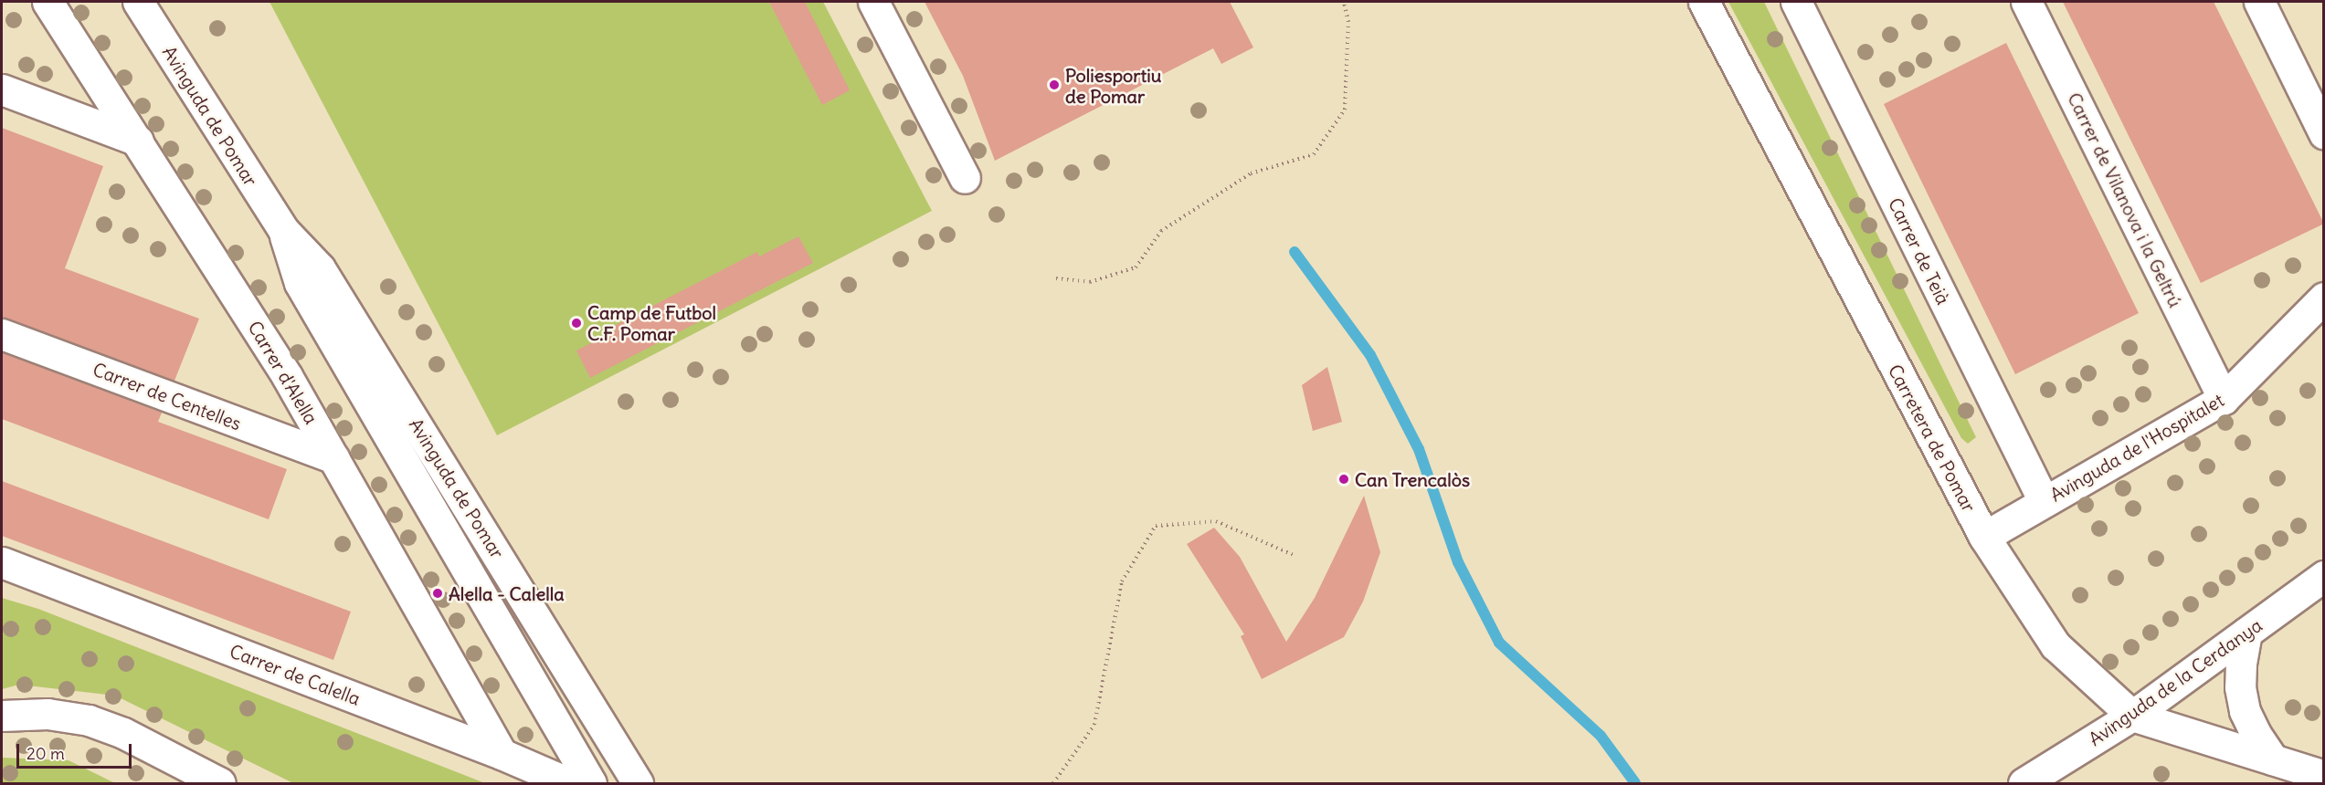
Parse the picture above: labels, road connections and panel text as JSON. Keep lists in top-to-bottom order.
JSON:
{
  "streets": {
    "street": [
      "Avinguda de Pomar",
      "Carrer de Vilanova i la Geltrú",
      "Carrer de Teià",
      "Carrer d'Alella",
      "Carrer de Centelles",
      "Carretera de Pomar",
      "Avinguda de l'Hospitalet",
      "Carrer de Calella",
      "Avinguda de la Cerdanya"
    ]
  },
  "crossings": [
    ["Avinguda de Pomar", "Carrer de Calella"],
    ["Carrer de Vilanova i la Geltrú", "Avinguda de l'Hospitalet"],
    ["Carrer de Teià", "Avinguda de l'Hospitalet"],
    ["Carrer d'Alella", "Carrer de Centelles"],
    ["Carrer d'Alella", "Carrer de Calella"],
    ["Carretera de Pomar", "Avinguda de l'Hospitalet"],
    ["Carretera de Pomar", "Avinguda de la Cerdanya"]
  ],
  "places": [
    "Poliesportiu de Pomar",
    "Camp de Futbol C.F. Pomar",
    "Can Trencalòs",
    "Alella - Calella"
  ],
  "scale_bar": "20 m"
}
